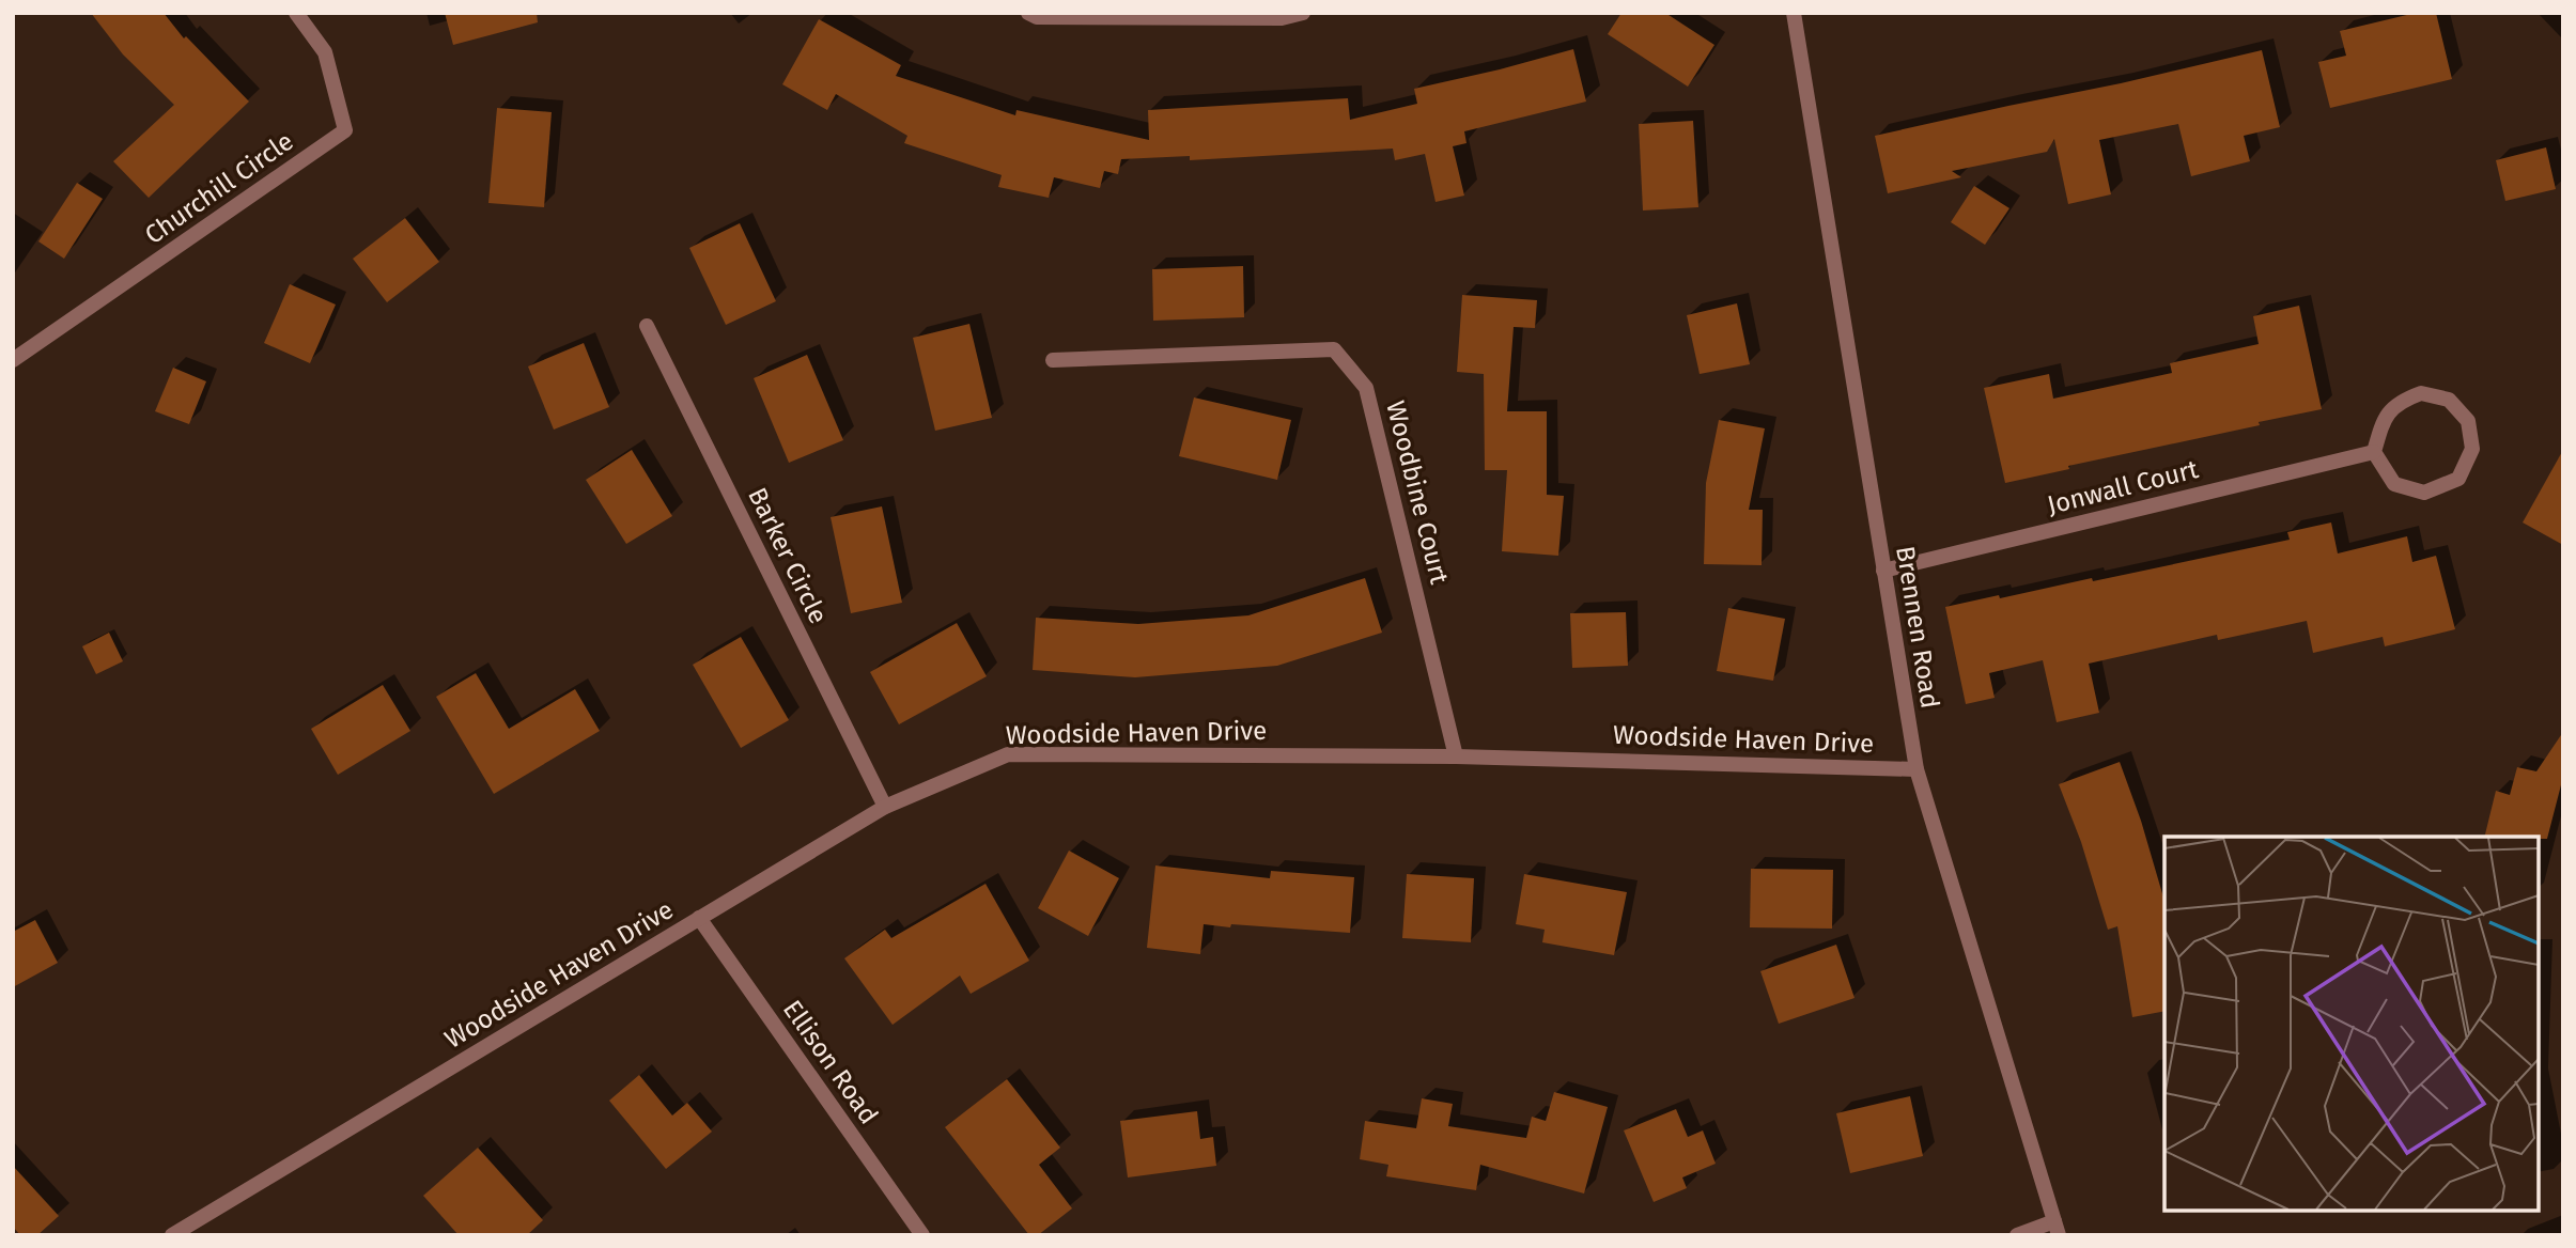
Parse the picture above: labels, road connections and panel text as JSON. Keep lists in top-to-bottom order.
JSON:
{
  "streets": {
    "street": [
      "Churchill Circle",
      "Jonwall Court",
      "Woodbine Court",
      "Barker Circle",
      "Brennen Road",
      "Woodside Haven Drive",
      "Ellison Road"
    ]
  },
  "crossings": [
    ["Jonwall Court", "Brennen Road"],
    ["Woodbine Court", "Woodside Haven Drive"],
    ["Barker Circle", "Woodside Haven Drive"],
    ["Brennen Road", "Woodside Haven Drive"],
    ["Woodside Haven Drive", "Ellison Road"]
  ]
}
